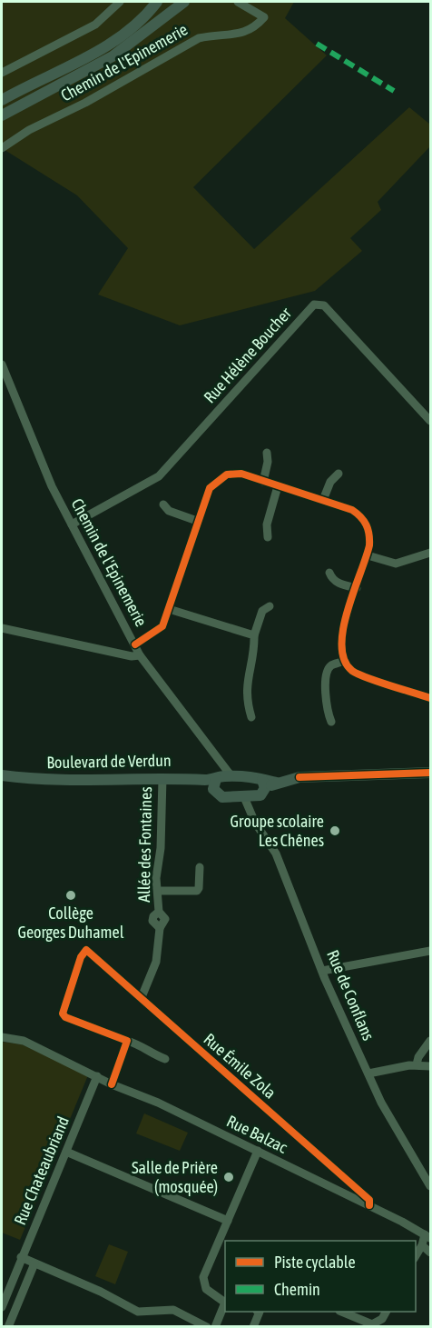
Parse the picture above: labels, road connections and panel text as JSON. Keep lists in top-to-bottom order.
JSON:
{
  "streets": {
    "main road": ["Boulevard de Verdun"],
    "street": [
      "Chemin de l'Epinemerie",
      "Rue Hélène Boucher",
      "Allée des Fontaines",
      "Rue de Conflans",
      "Rue Émile Zola",
      "Rue Balzac",
      "Rue Chateaubriand"
    ]
  },
  "crossings": [
    ["Chemin de l'Epinemerie", "Rue Hélène Boucher"],
    ["Chemin de l'Epinemerie", "Boulevard de Verdun"],
    ["Boulevard de Verdun", "Allée des Fontaines"],
    ["Allée des Fontaines", "Rue Émile Zola"],
    ["Rue Émile Zola", "Rue Balzac"],
    ["Rue Balzac", "Rue Chateaubriand"]
  ],
  "places": ["Groupe scolaire Les Chênes", "Collège Georges Duhamel", "Salle de Prière (mosquée)"],
  "legend": ["Piste cyclable", "Chemin"]
}
